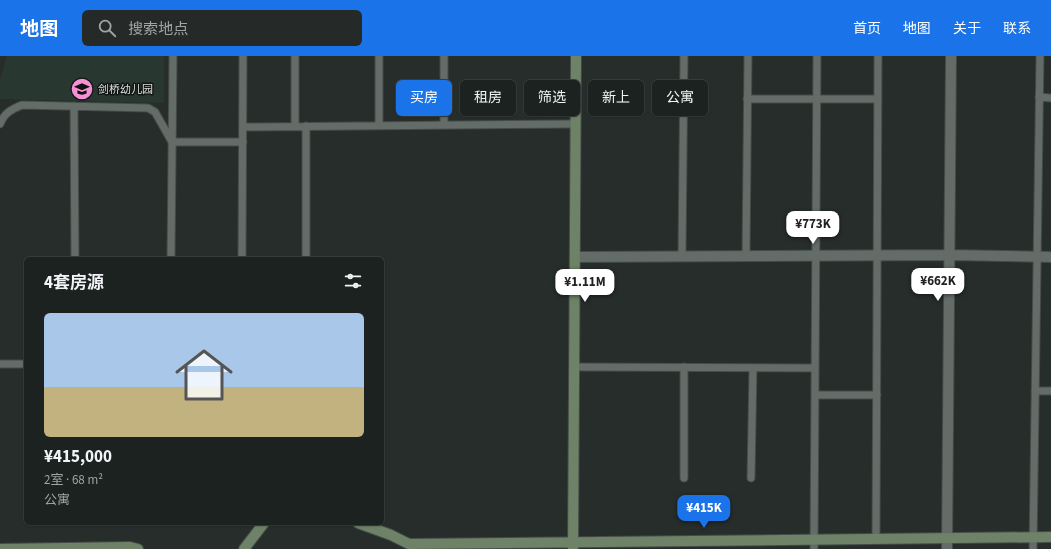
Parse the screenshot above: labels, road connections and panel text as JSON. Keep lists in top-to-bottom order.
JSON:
{
  "places": {
    "school or university": ["剑桥幼儿园"]
  },
  "page": {
    "header": "地图",
    "search": "搜索地点",
    "nav": [
      "首页",
      "地图",
      "关于",
      "联系"
    ],
    "chip": [
      "买房",
      "租房",
      "筛选",
      "新上",
      "公寓"
    ],
    "price": [
      "¥773K",
      "¥662K",
      "¥1.11M",
      "¥415K"
    ],
    "heading": "4套房源",
    "list": [
      {
        "name": "¥415,000",
        "note": "2室 · 68 m² · 公寓"
      }
    ]
  }
}
